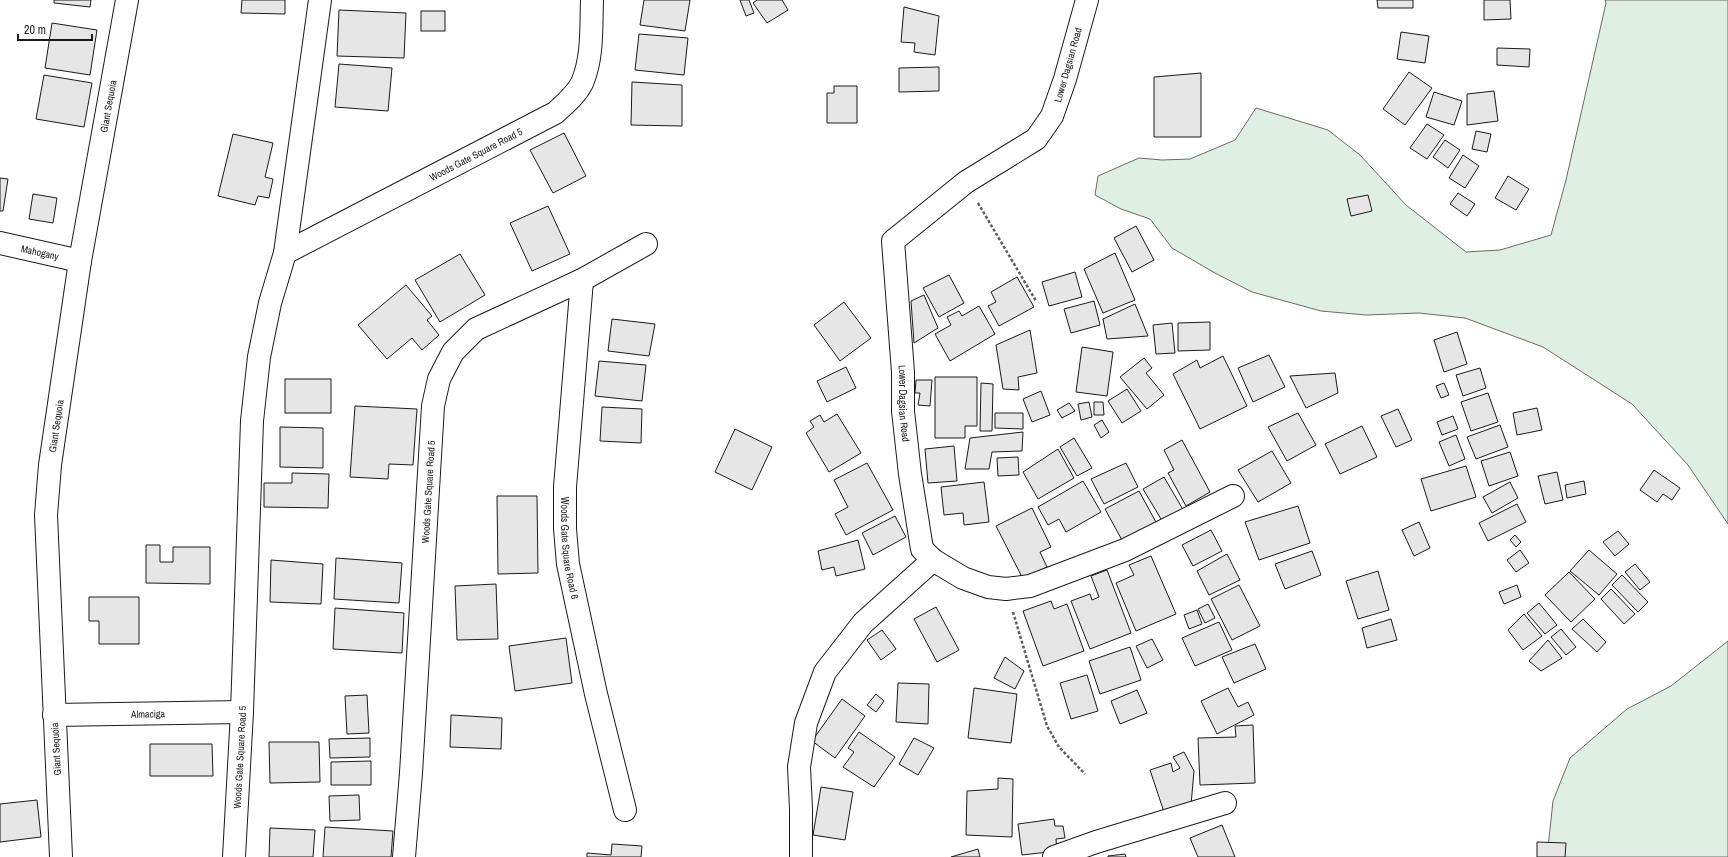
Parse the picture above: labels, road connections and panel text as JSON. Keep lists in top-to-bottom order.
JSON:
{
  "streets": {
    "street": [
      "Lower Dagsian Road",
      "Giant Sequoia",
      "Woods Gate Square Road 5",
      "Mahogany",
      "Woods Gate Square Road 6",
      "Almaciga"
    ]
  },
  "crossings": [
    ["Giant Sequoia", "Mahogany"],
    ["Giant Sequoia", "Almaciga"],
    ["Woods Gate Square Road 5", "Woods Gate Square Road 6"],
    ["Woods Gate Square Road 5", "Almaciga"]
  ],
  "scale_bar": "20 m"
}
